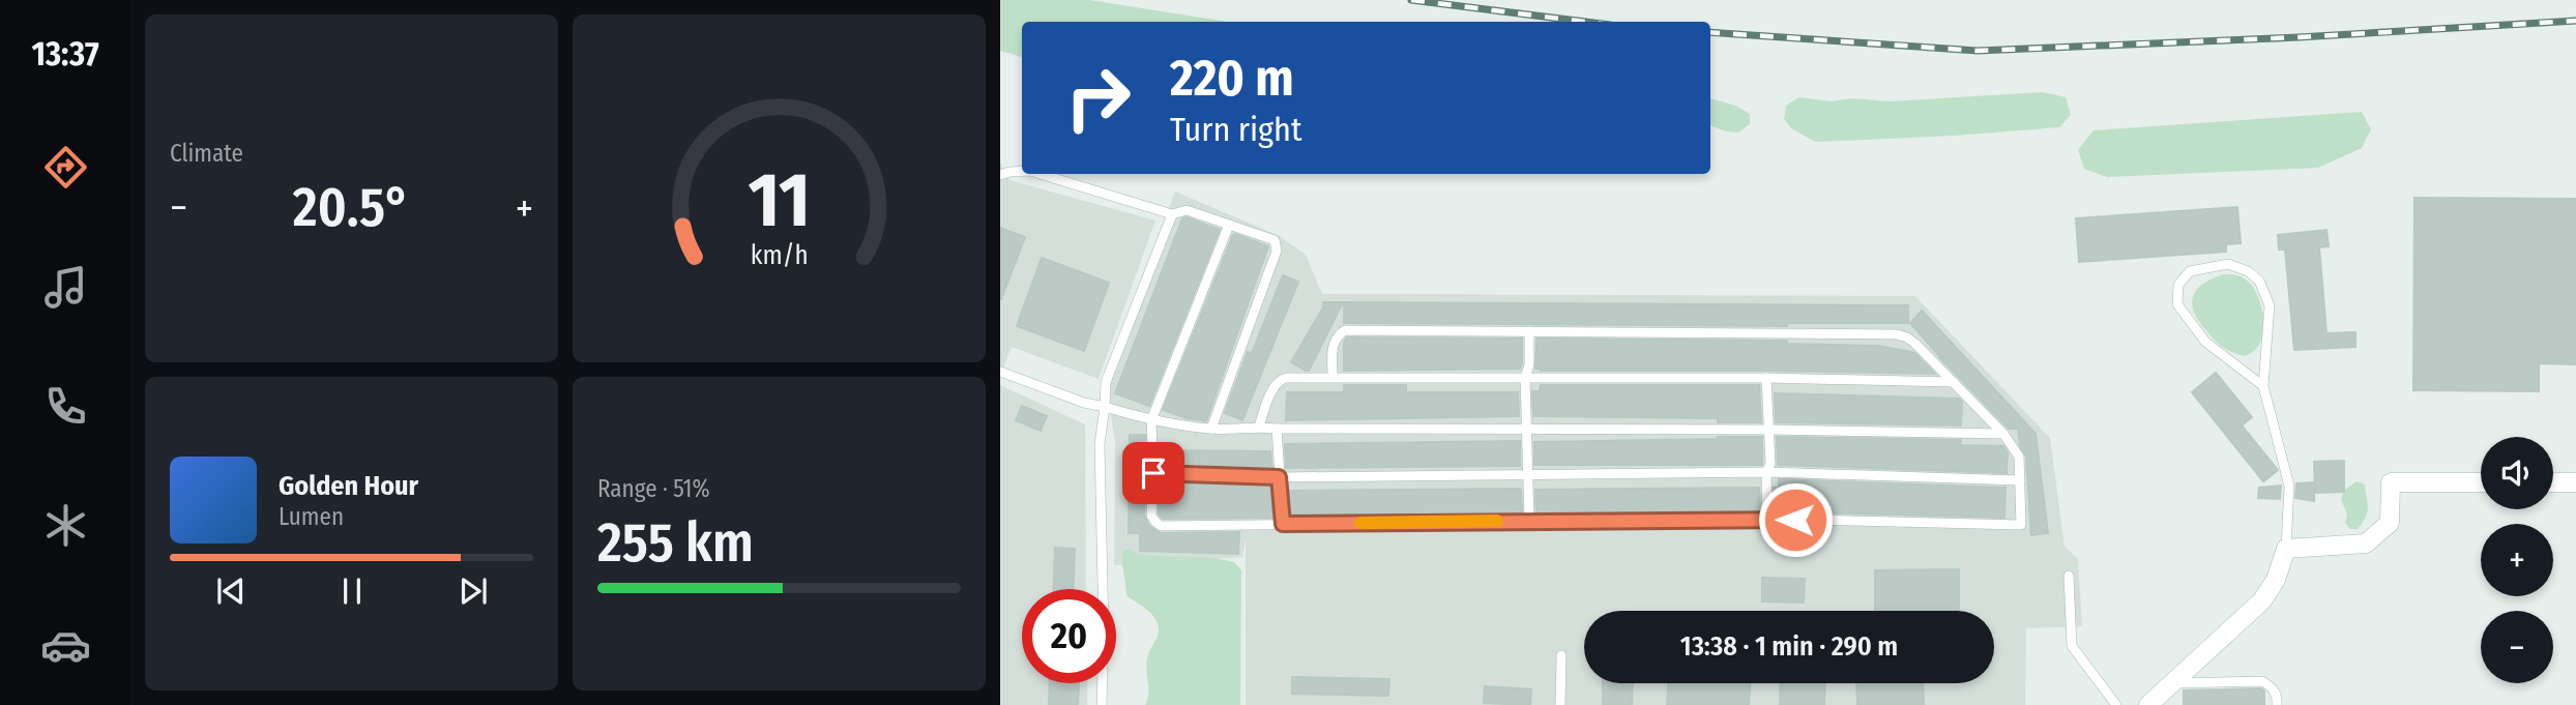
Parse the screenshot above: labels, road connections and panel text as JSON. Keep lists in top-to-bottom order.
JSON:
{
  "page": {
    "tabs": "13:37",
    "tile": [
      "Climate",
      ["Range · 51%", "255 km"]
    ],
    "turn": ["220 m", "Turn right"],
    "heat": ["−", "20.5°", "+"],
    "map_buttons": ["+", "−"],
    "song": ["Golden Hour", "Lumen"],
    "limit": "20",
    "trip": "13:38 · 1 min · 290 m",
    "gauge": ["11", "km/h"]
  }
}
